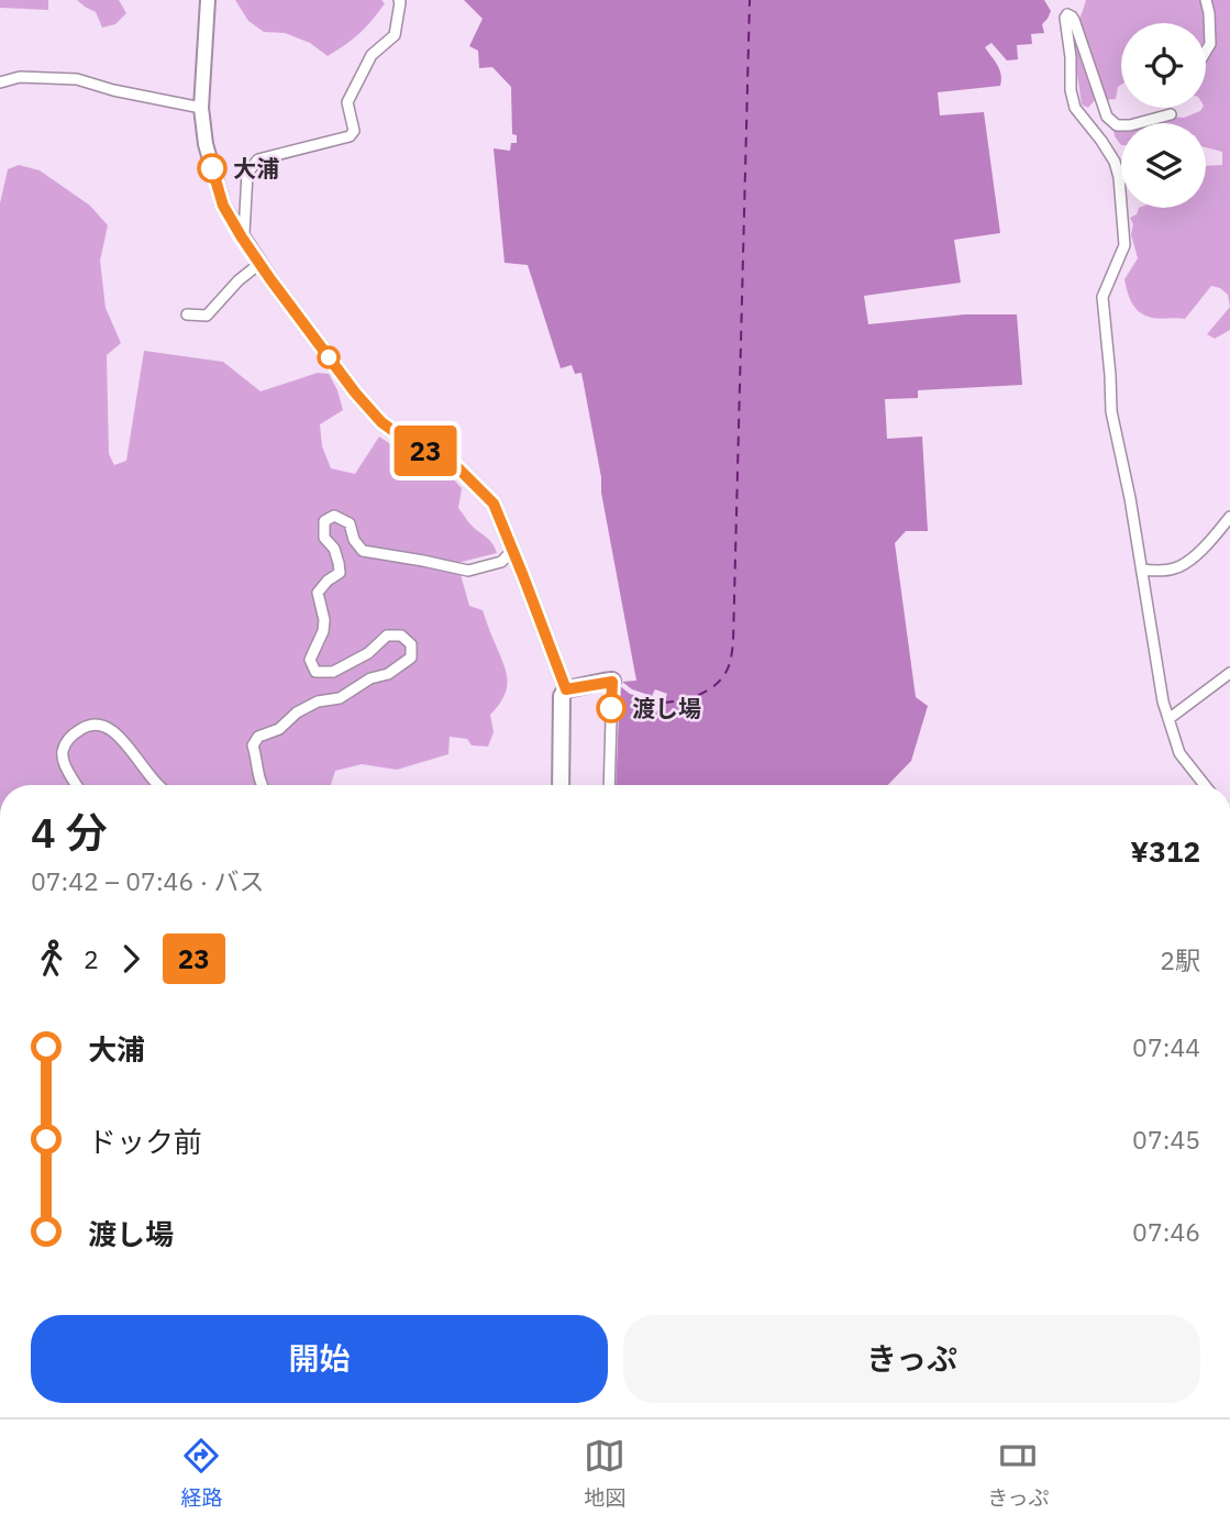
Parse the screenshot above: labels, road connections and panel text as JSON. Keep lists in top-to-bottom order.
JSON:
{
  "places": ["大浦", "渡し場"],
  "lines": ["bus line 23"],
  "page": {
    "on_map": "23",
    "heading": ["4 分", "07:42 – 07:46 · バス", "¥312"],
    "legs": ["2", "23", "2駅"],
    "list": [
      {
        "name": "大浦",
        "value": "07:44"
      },
      {
        "name": "ドック前",
        "value": "07:45"
      },
      {
        "name": "渡し場",
        "value": "07:46"
      }
    ],
    "buttons": ["開始", "きっぷ"],
    "tabs": ["経路", "地図", "きっぷ"]
  }
}
